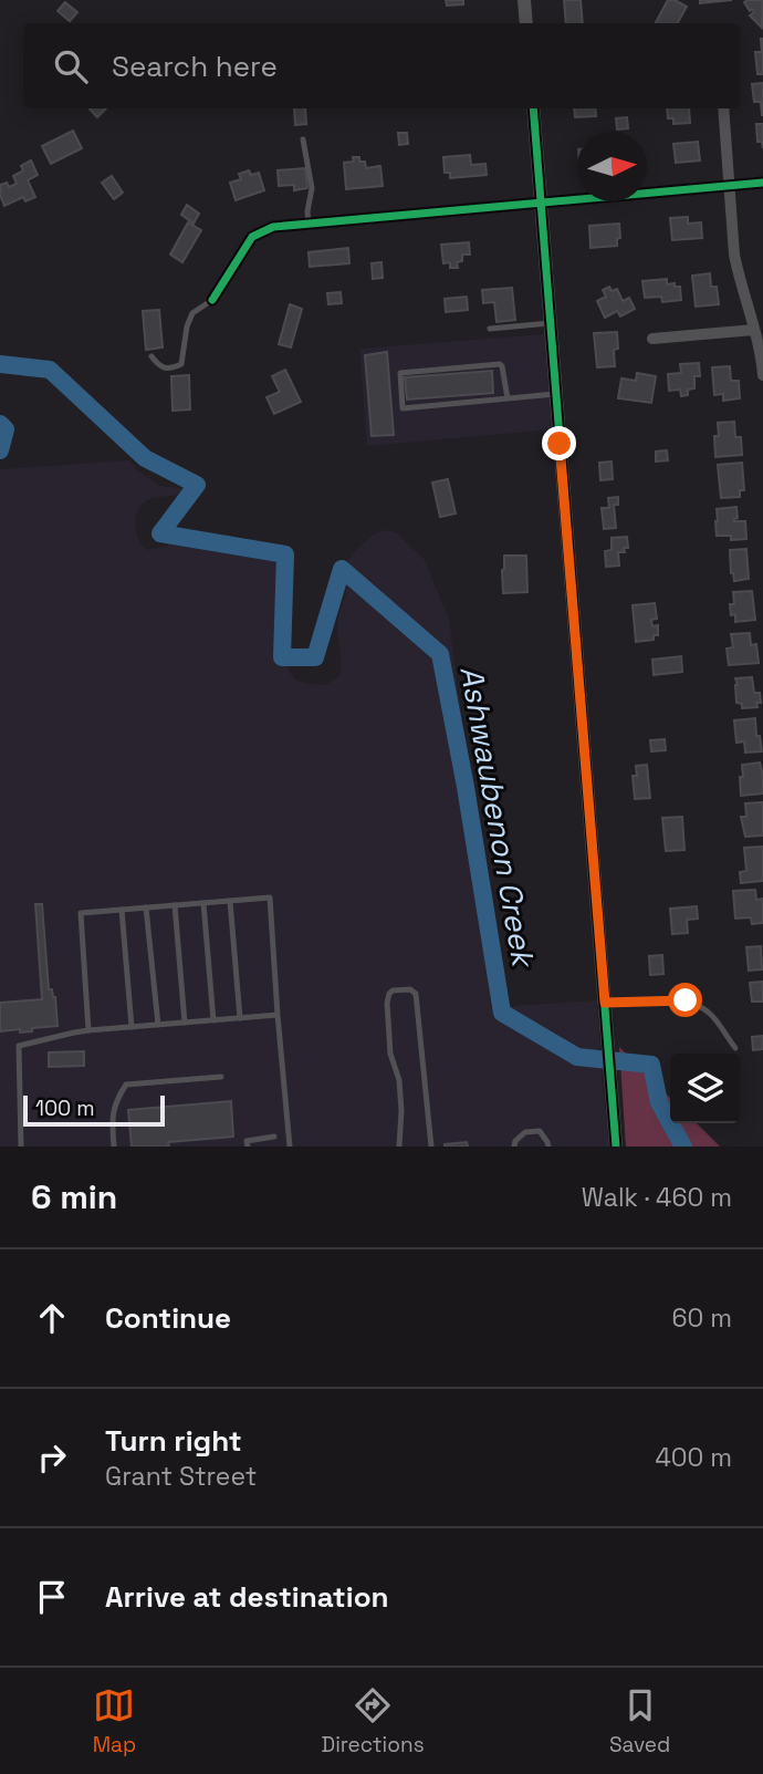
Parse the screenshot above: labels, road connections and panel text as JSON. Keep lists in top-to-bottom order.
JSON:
{
  "water": ["Ashwaubenon Creek"],
  "scale_bar": "100 m",
  "north": "right",
  "page": {
    "search": "Search here",
    "scale": "100 m",
    "heading": ["6 min", "Walk · 460 m"],
    "list": [
      ["Continue", "60 m"],
      ["Turn right", "Grant Street", "400 m"],
      "Arrive at destination"
    ],
    "nav": ["Map", "Directions", "Saved"]
  }
}
